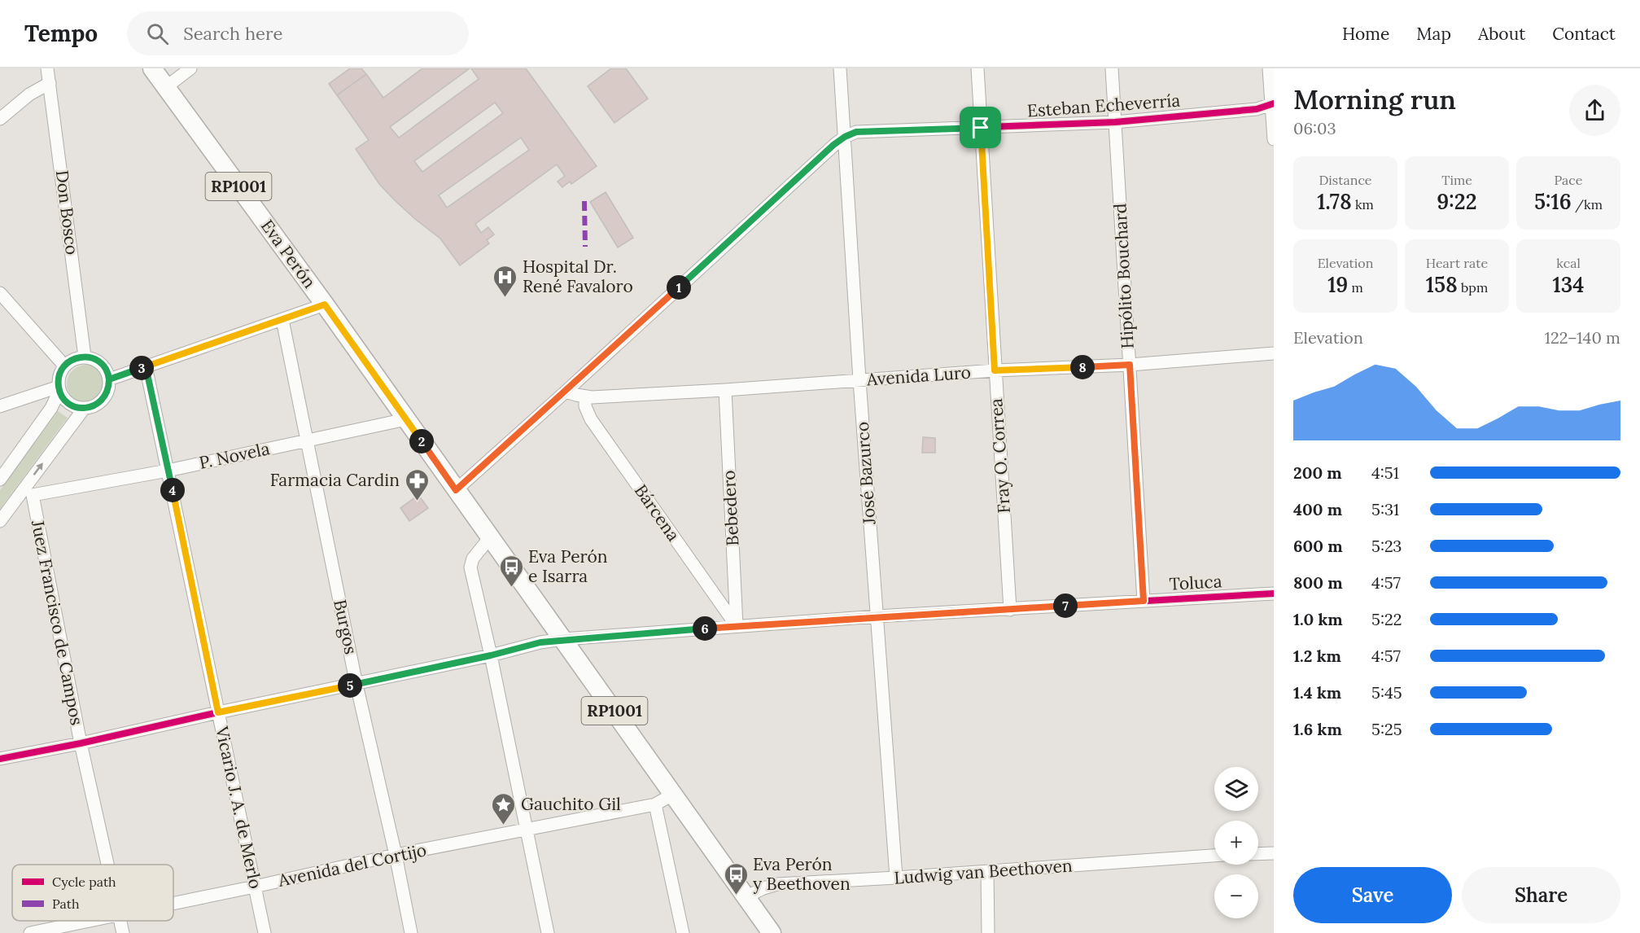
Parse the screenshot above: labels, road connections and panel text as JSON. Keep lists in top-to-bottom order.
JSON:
{
  "streets": {
    "main road": ["RP1001", "Eva Perón"],
    "street": [
      "Esteban Echeverría",
      "Don Bosco",
      "Hipólito Bouchard",
      "Avenida Luro",
      "P. Novela",
      "Fray O. Correa",
      "José Bazurco",
      "Bebedero",
      "Bárcena",
      "Toluca",
      "Juez Francisco de Campos",
      "Burgos",
      "Vicario J. A. de Merlo",
      "Avenida del Cortijo",
      "Ludwig van Beethoven"
    ]
  },
  "crossings": [
    ["Esteban Echeverría", "RP1001"],
    ["Esteban Echeverría", "Eva Perón"],
    ["Esteban Echeverría", "Hipólito Bouchard"],
    ["Esteban Echeverría", "Avenida Luro"],
    ["Esteban Echeverría", "Fray O. Correa"],
    ["Esteban Echeverría", "José Bazurco"],
    ["RP1001", "Eva Perón"],
    ["RP1001", "Toluca"],
    ["RP1001", "Avenida del Cortijo"],
    ["RP1001", "Ludwig van Beethoven"],
    ["Eva Perón", "P. Novela"],
    ["Hipólito Bouchard", "Avenida Luro"],
    ["Hipólito Bouchard", "Toluca"],
    ["Avenida Luro", "Fray O. Correa"],
    ["Avenida Luro", "José Bazurco"],
    ["Avenida Luro", "Bebedero"],
    ["Avenida Luro", "Bárcena"],
    ["P. Novela", "Juez Francisco de Campos"],
    ["P. Novela", "Burgos"],
    ["P. Novela", "Vicario J. A. de Merlo"],
    ["Fray O. Correa", "Toluca"],
    ["José Bazurco", "Toluca"],
    ["José Bazurco", "Ludwig van Beethoven"],
    ["Bebedero", "Bárcena"],
    ["Bebedero", "Toluca"],
    ["Bárcena", "Toluca"],
    ["Toluca", "Juez Francisco de Campos"],
    ["Toluca", "Burgos"],
    ["Toluca", "Vicario J. A. de Merlo"],
    ["Burgos", "Avenida del Cortijo"],
    ["Vicario J. A. de Merlo", "Avenida del Cortijo"]
  ],
  "places": {
    "hospital": ["Hospital Dr. René Favaloro"],
    "pharmacy": ["Farmacia Cardin"],
    "bus stop": ["Eva Perón e Isarra", "Eva Perón y Beethoven"],
    "place": ["Gauchito Gil"]
  },
  "legend": ["Cycle path", "Path"],
  "page": {
    "header": "Tempo",
    "search": "Search here",
    "nav": [
      "Home",
      "Map",
      "About",
      "Contact"
    ],
    "heading": ["Morning run", "06:03"],
    "stats": [
      ["Distance", "1.78 km"],
      ["Time", "9:22"],
      ["Pace", "5:16 /km"],
      ["Elevation", "19 m"],
      ["Heart rate", "158 bpm"],
      ["kcal", "134"]
    ],
    "pins": [
      "1",
      "8",
      "3",
      "2",
      "4",
      "7",
      "6",
      "5"
    ],
    "chart": ["Elevation", "122–140 m"],
    "list": [
      {
        "name": "200 m",
        "note": "4:51"
      },
      {
        "name": "400 m",
        "note": "5:31"
      },
      {
        "name": "600 m",
        "note": "5:23"
      },
      {
        "name": "800 m",
        "note": "4:57"
      },
      {
        "name": "1.0 km",
        "note": "5:22"
      },
      {
        "name": "1.2 km",
        "note": "4:57"
      },
      {
        "name": "1.4 km",
        "note": "5:45"
      },
      {
        "name": "1.6 km",
        "note": "5:25"
      }
    ],
    "map_buttons": ["+", "−"],
    "buttons": ["Save", "Share"]
  }
}
